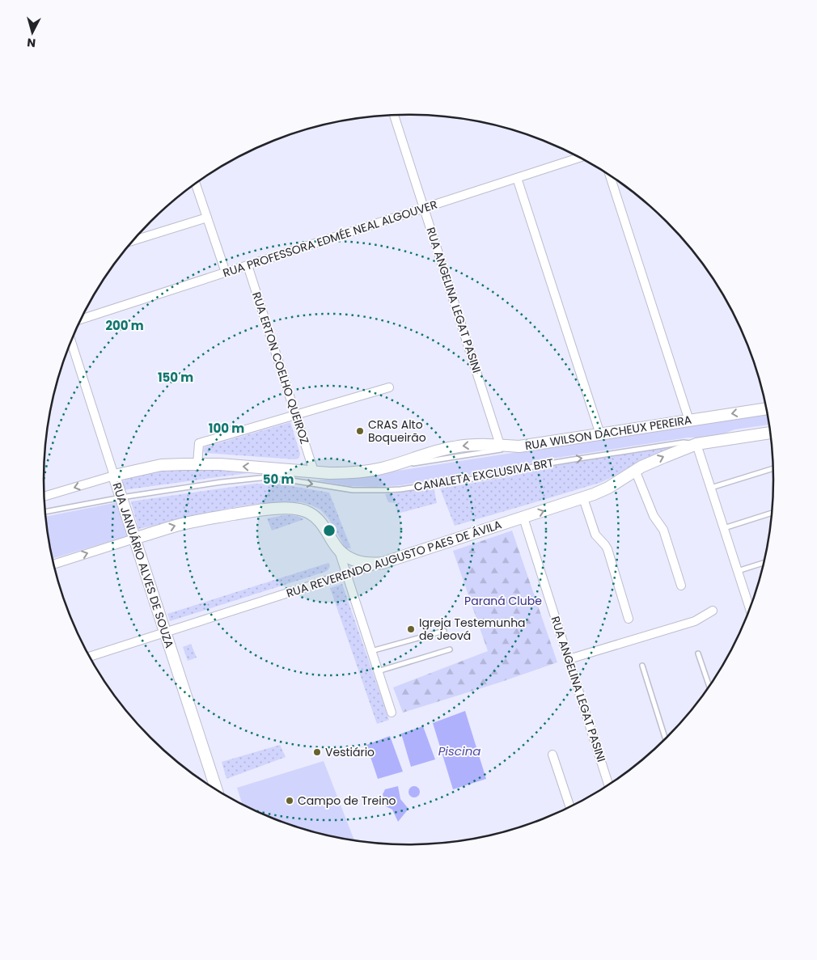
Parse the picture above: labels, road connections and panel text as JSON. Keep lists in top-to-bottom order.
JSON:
{
  "streets": {
    "main road": ["RUA WILSON DACHEUX PEREIRA", "RUA REVERENDO AUGUSTO PAES DE ÁVILA", "RUA JANUÁRIO ALVES DE SOUZA"],
    "street": ["RUA PROFESSORA EDMÉE NEAL ALGOUVER", "RUA ANGELINA LEGAT PASINI", "RUA ERTON COELHO QUEIROZ"],
    "lane": ["CANALETA EXCLUSIVA BRT"]
  },
  "crossings": [
    ["RUA PROFESSORA EDMÉE NEAL ALGOUVER", "RUA ANGELINA LEGAT PASINI"],
    ["RUA PROFESSORA EDMÉE NEAL ALGOUVER", "RUA ERTON COELHO QUEIROZ"],
    ["RUA ANGELINA LEGAT PASINI", "RUA WILSON DACHEUX PEREIRA"],
    ["RUA ANGELINA LEGAT PASINI", "RUA REVERENDO AUGUSTO PAES DE ÁVILA"],
    ["RUA ERTON COELHO QUEIROZ", "RUA WILSON DACHEUX PEREIRA"],
    ["RUA ERTON COELHO QUEIROZ", "CANALETA EXCLUSIVA BRT"],
    ["RUA WILSON DACHEUX PEREIRA", "CANALETA EXCLUSIVA BRT"],
    ["RUA WILSON DACHEUX PEREIRA", "RUA JANUÁRIO ALVES DE SOUZA"],
    ["CANALETA EXCLUSIVA BRT", "RUA REVERENDO AUGUSTO PAES DE ÁVILA"],
    ["CANALETA EXCLUSIVA BRT", "RUA JANUÁRIO ALVES DE SOUZA"],
    ["RUA REVERENDO AUGUSTO PAES DE ÁVILA", "RUA JANUÁRIO ALVES DE SOUZA"]
  ],
  "one_way": ["RUA WILSON DACHEUX PEREIRA"],
  "water": ["Piscina"],
  "parks": ["Paraná Clube"],
  "places": [
    "CRAS Alto Boqueirão",
    "Igreja Testemunha de Jeová",
    "Vestiário",
    "Campo de Treino"
  ],
  "north": "bottom",
  "rings": [
    "200 m",
    "150 m",
    "100 m",
    "50 m"
  ]
}
